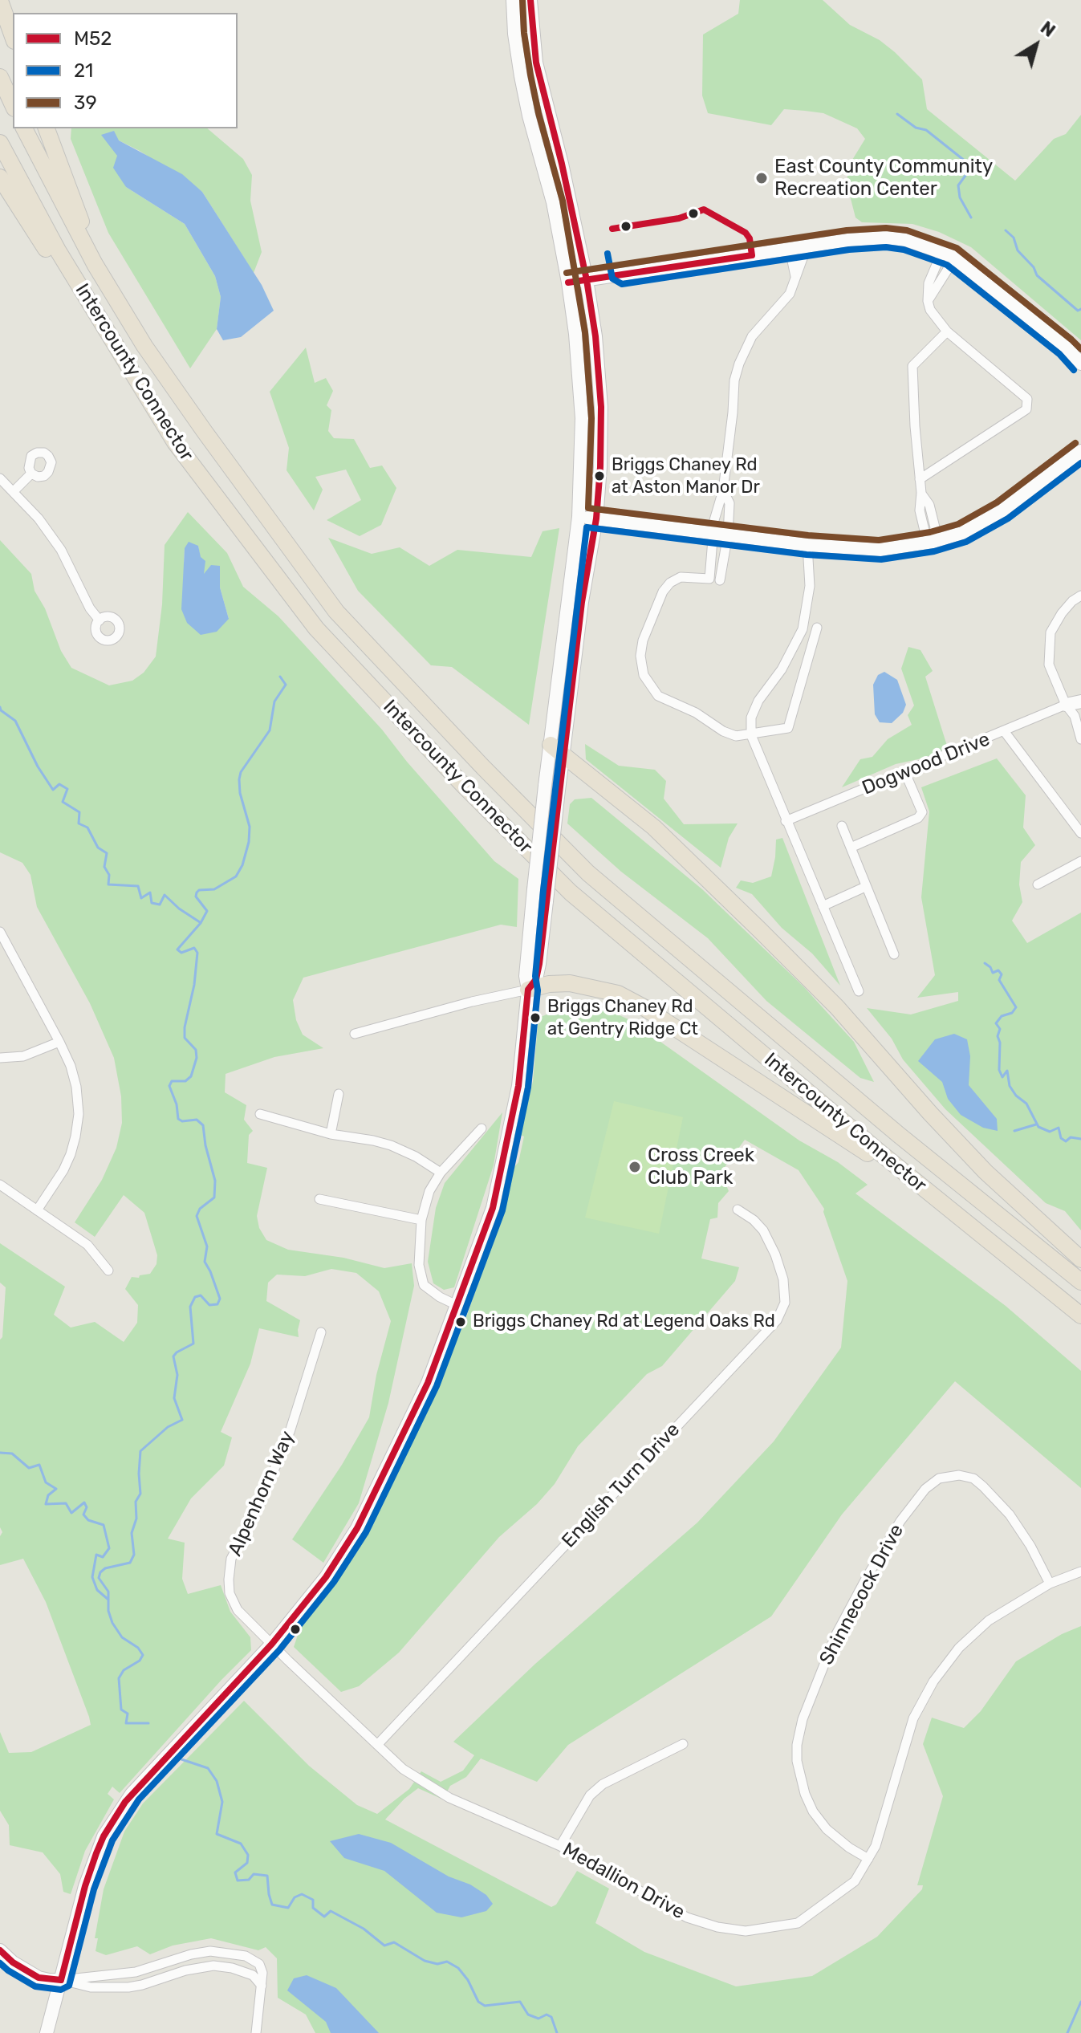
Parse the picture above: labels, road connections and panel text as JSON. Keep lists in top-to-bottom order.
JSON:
{
  "streets": {
    "highway": ["Intercounty Connector"],
    "street": [
      "Dogwood Drive",
      "English Turn Drive",
      "Alpenhorn Way",
      "Shinnecock Drive",
      "Medallion Drive"
    ]
  },
  "crossings": [
    ["English Turn Drive", "Medallion Drive"],
    ["Alpenhorn Way", "Medallion Drive"],
    ["Shinnecock Drive", "Medallion Drive"]
  ],
  "places": [
    "East County Community Recreation Center",
    "Briggs Chaney Rd at Aston Manor Dr",
    "Briggs Chaney Rd at Gentry Ridge Ct",
    "Cross Creek Club Park",
    "Briggs Chaney Rd at Legend Oaks Rd"
  ],
  "lines": ["transit line M52", "transit line 39", "transit line 21"],
  "legend": ["M52", "21", "39"],
  "north": "top right"
}
